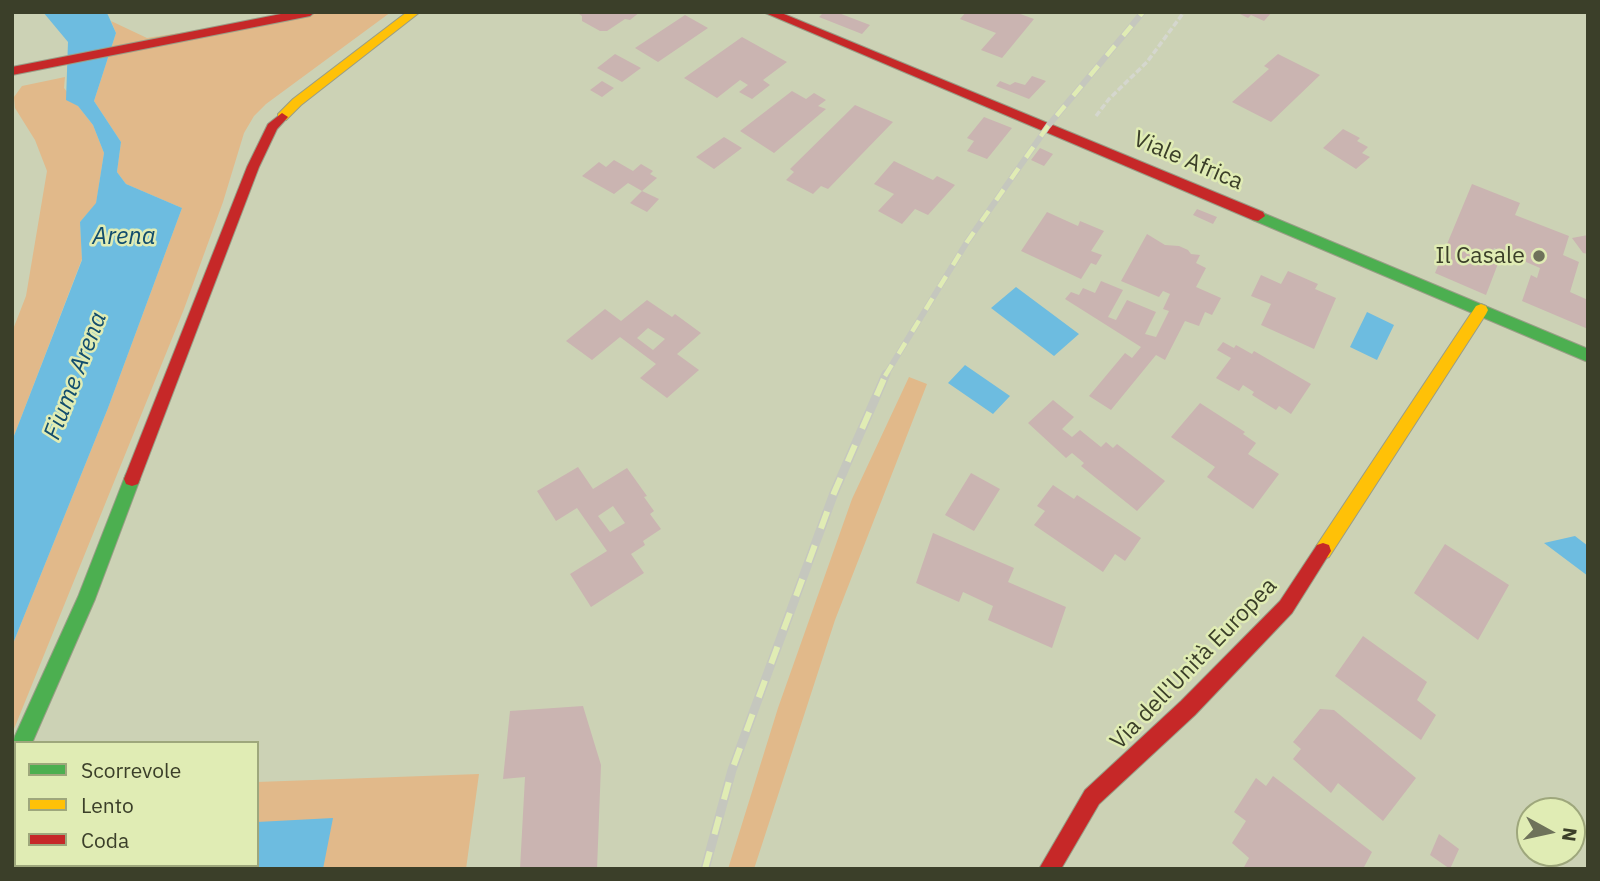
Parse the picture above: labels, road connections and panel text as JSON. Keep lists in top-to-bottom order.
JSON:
{
  "streets": {
    "street": ["Viale Africa", "Via dell'Unità Europea"]
  },
  "crossings": [
    ["Viale Africa", "Via dell'Unità Europea"]
  ],
  "water": ["Arena", "Fiume Arena"],
  "places": ["Il Casale"],
  "legend": ["Scorrevole", "Lento", "Coda"],
  "north": "right"
}
